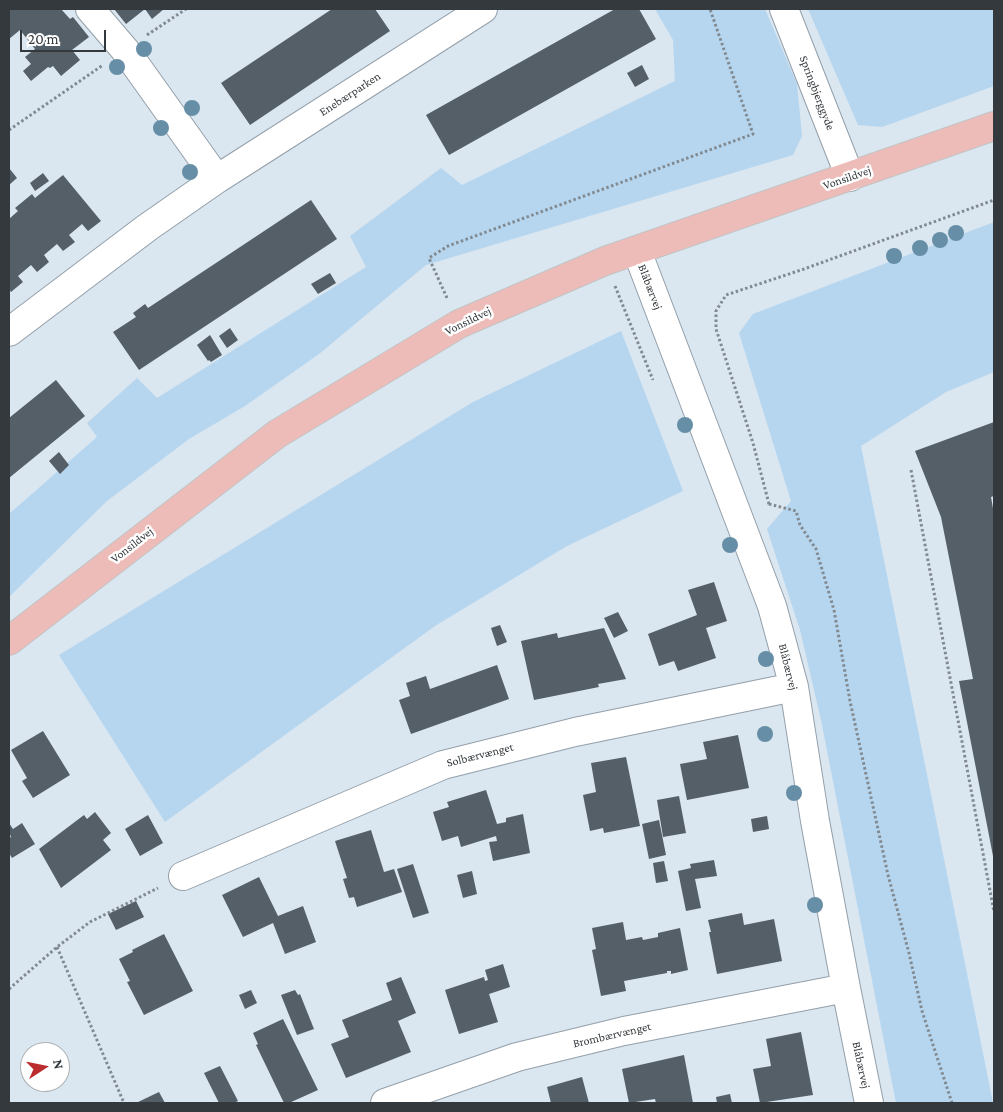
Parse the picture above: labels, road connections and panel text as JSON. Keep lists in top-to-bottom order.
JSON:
{
  "streets": {
    "main road": ["Vonsildvej"],
    "street": [
      "Springbjerggyde",
      "Enebærparken",
      "Blåbærvej",
      "Solbærvænget",
      "Brombærvænget"
    ]
  },
  "crossings": [
    ["Springbjerggyde", "Vonsildvej"],
    ["Vonsildvej", "Blåbærvej"],
    ["Blåbærvej", "Solbærvænget"],
    ["Blåbærvej", "Brombærvænget"]
  ],
  "scale_bar": "20 m",
  "north": "right"
}
